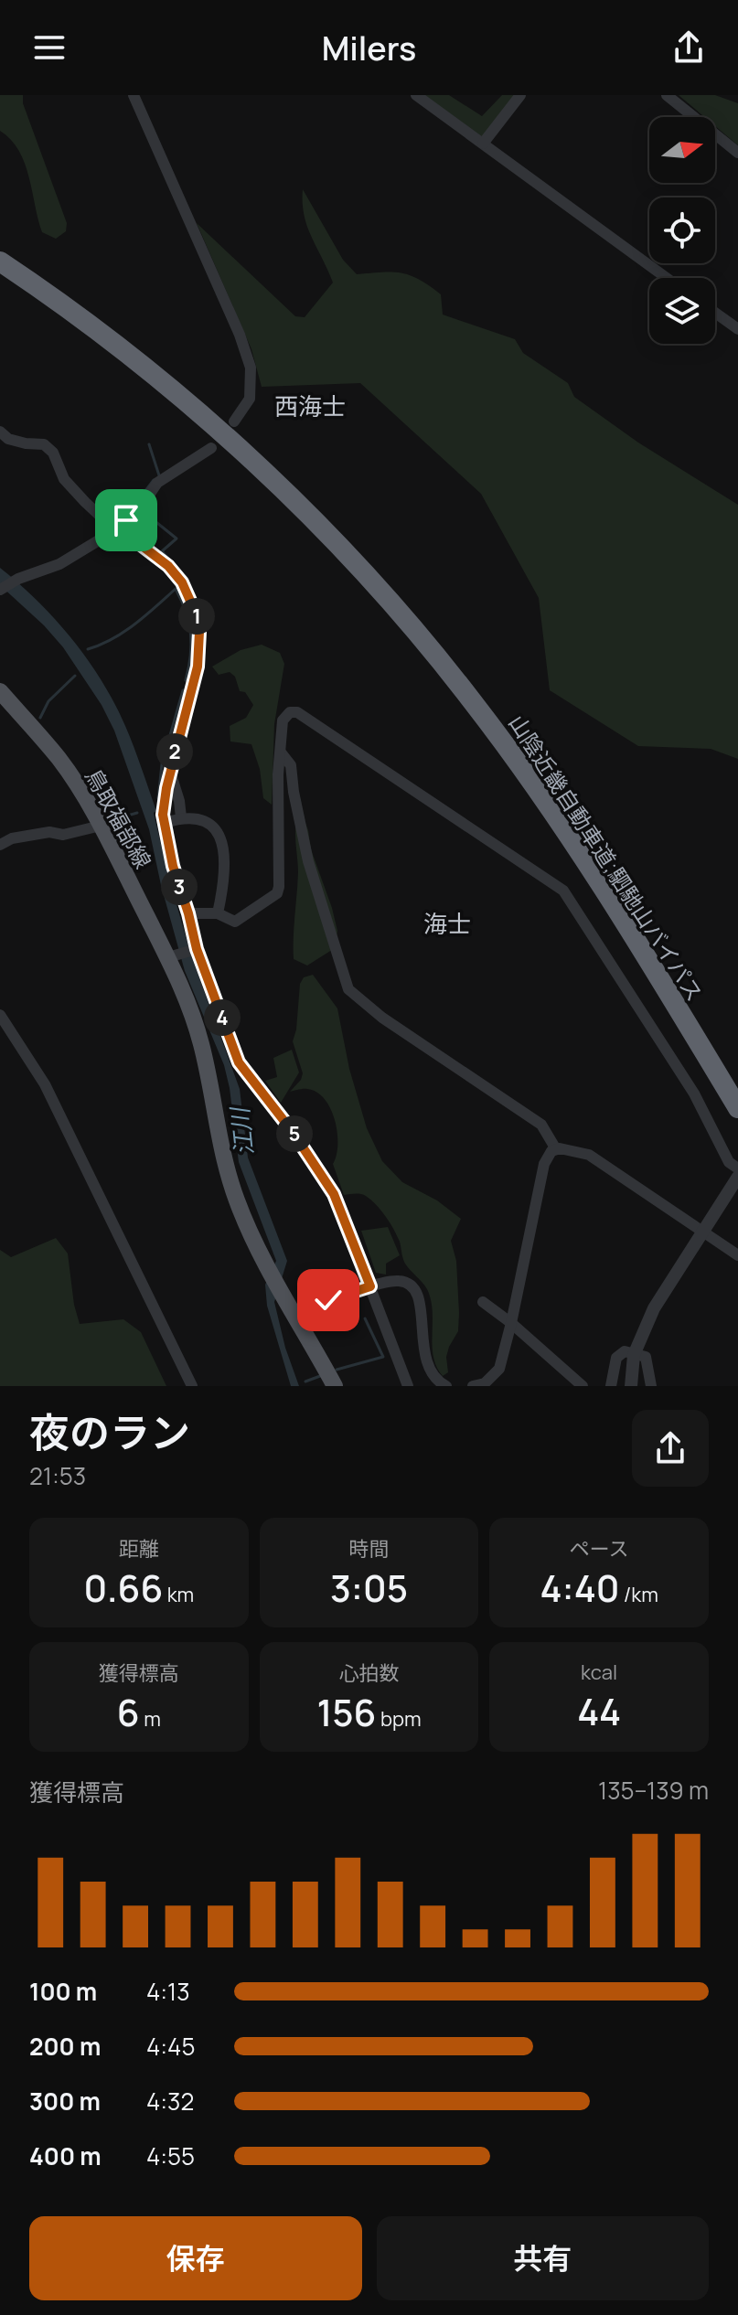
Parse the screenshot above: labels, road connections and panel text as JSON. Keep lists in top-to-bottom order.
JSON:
{
  "streets": {
    "highway": ["山陰近畿自動車道;駟馳山バイパス"],
    "main road": ["鳥取福部線"]
  },
  "districts": ["西海士", "海士"],
  "water": ["江川"],
  "north": "right",
  "page": {
    "header": "Milers",
    "pins": [
      "1",
      "2",
      "3",
      "4",
      "5"
    ],
    "heading": ["夜のラン", "21:53"],
    "stats": [
      ["距離", "0.66 km"],
      ["時間", "3:05"],
      ["ペース", "4:40 /km"],
      ["獲得標高", "6 m"],
      ["心拍数", "156 bpm"],
      ["kcal", "44"]
    ],
    "chart": ["獲得標高", "135–139 m"],
    "list": [
      {
        "name": "100 m",
        "note": "4:13"
      },
      {
        "name": "200 m",
        "note": "4:45"
      },
      {
        "name": "300 m",
        "note": "4:32"
      },
      {
        "name": "400 m",
        "note": "4:55"
      }
    ],
    "buttons": ["保存", "共有"]
  }
}
